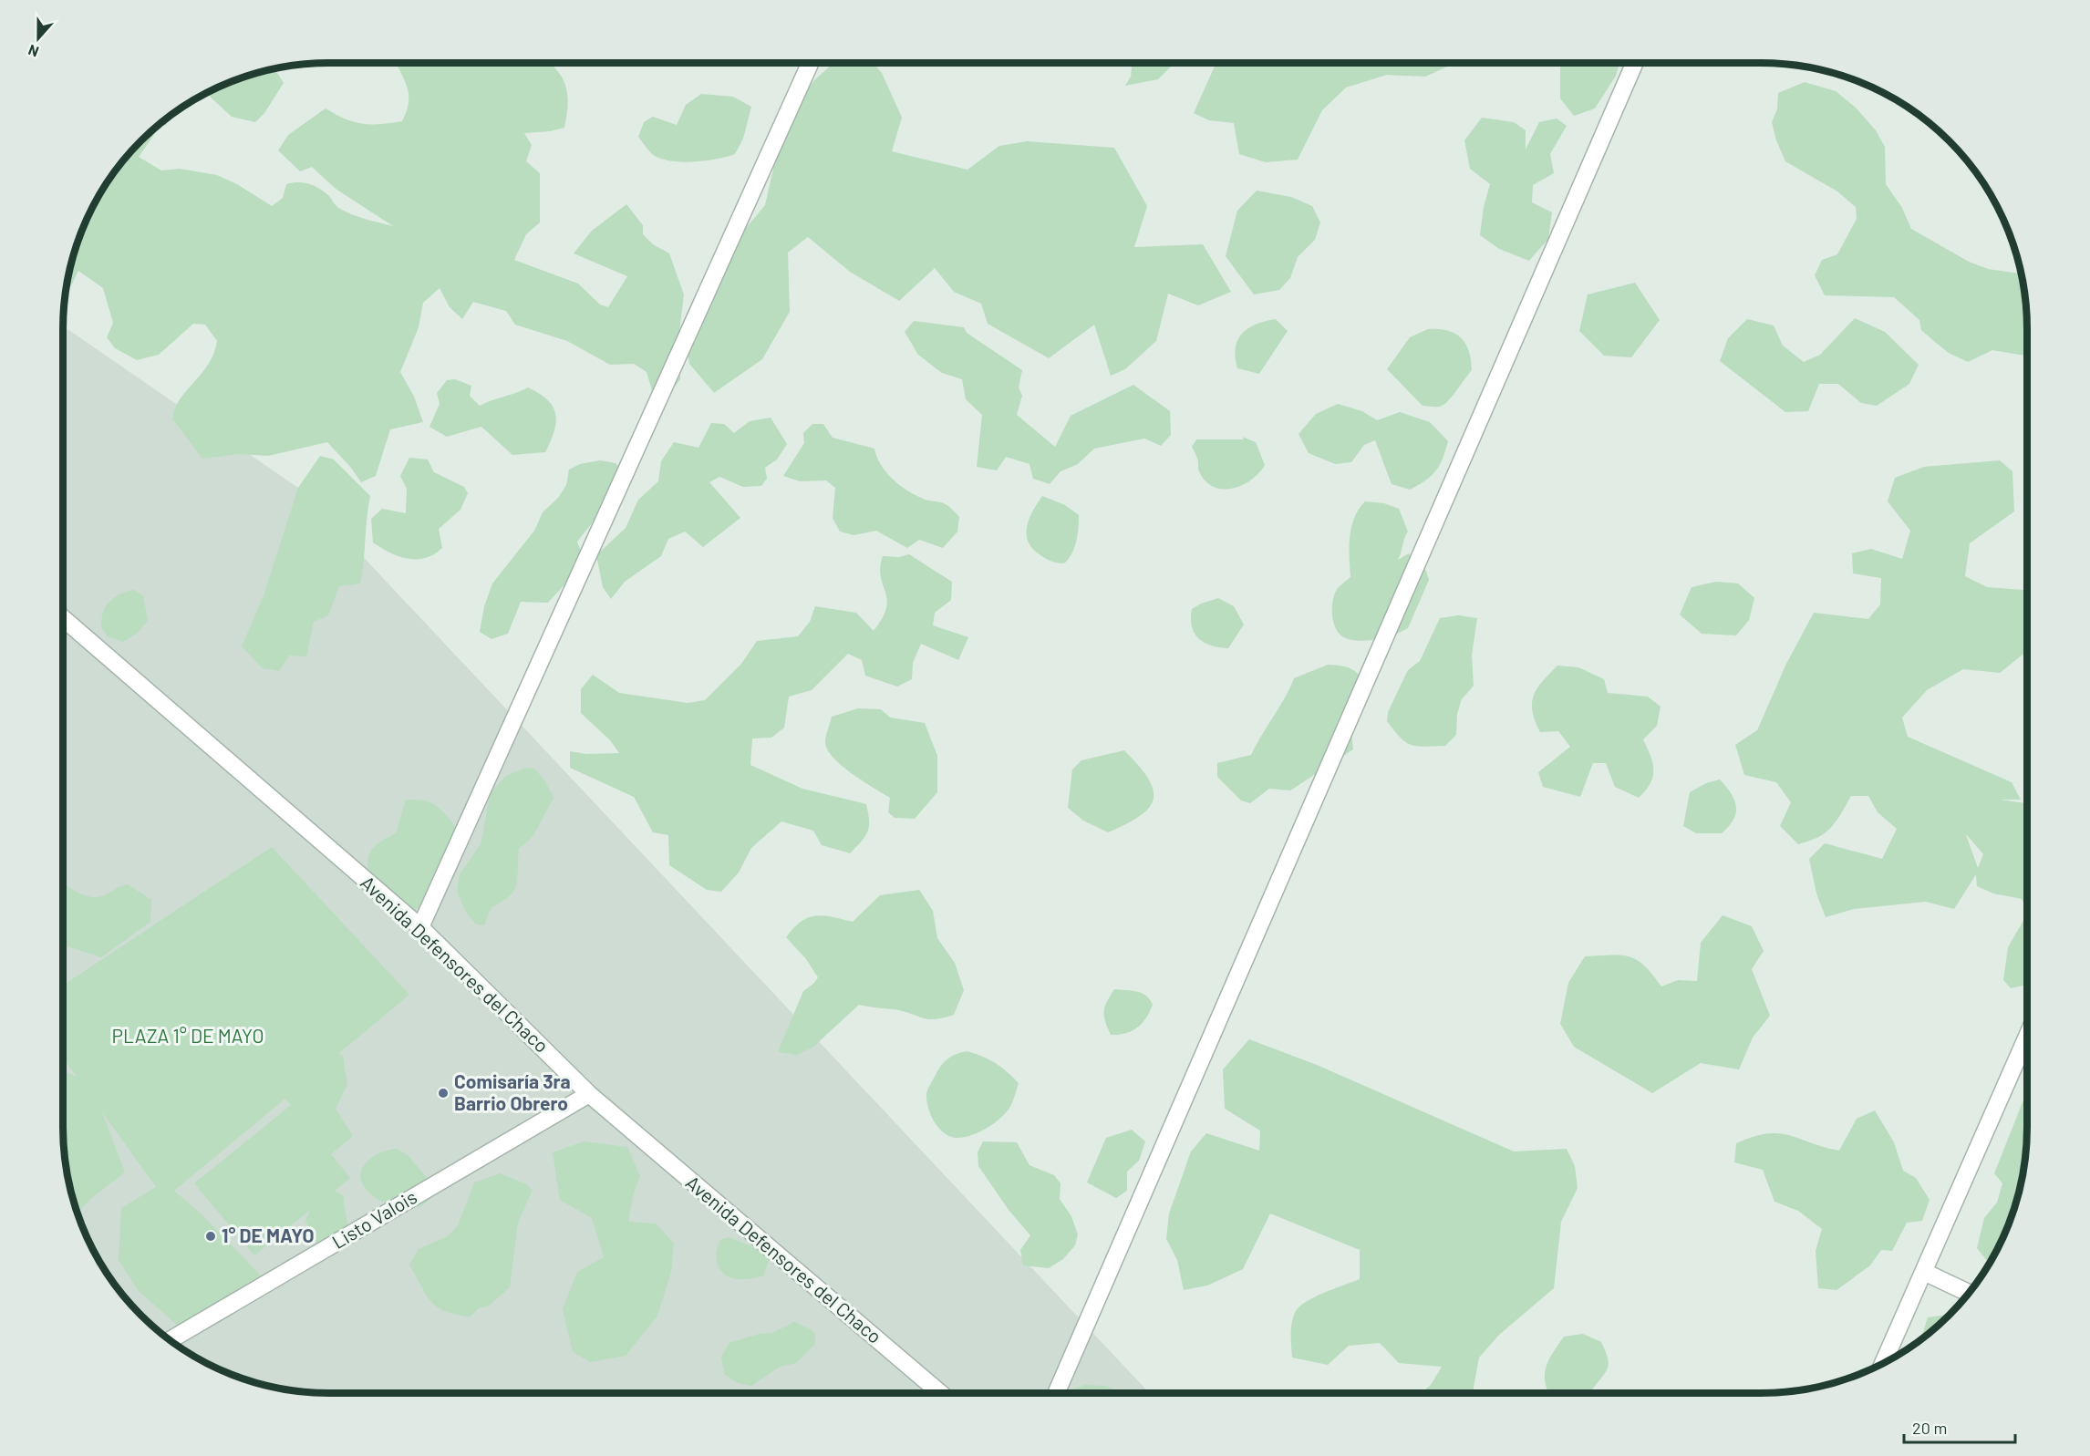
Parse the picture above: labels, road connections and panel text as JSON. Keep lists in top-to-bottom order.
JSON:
{
  "streets": {
    "street": ["Avenida Defensores del Chaco", "Listo Valois"]
  },
  "crossings": [
    ["Avenida Defensores del Chaco", "Listo Valois"]
  ],
  "parks": ["PLAZA 1° DE MAYO"],
  "places": ["Comisaría 3ra Barrio Obrero", "1° DE MAYO"],
  "scale_bar": "20 m",
  "north": "bottom"
}
